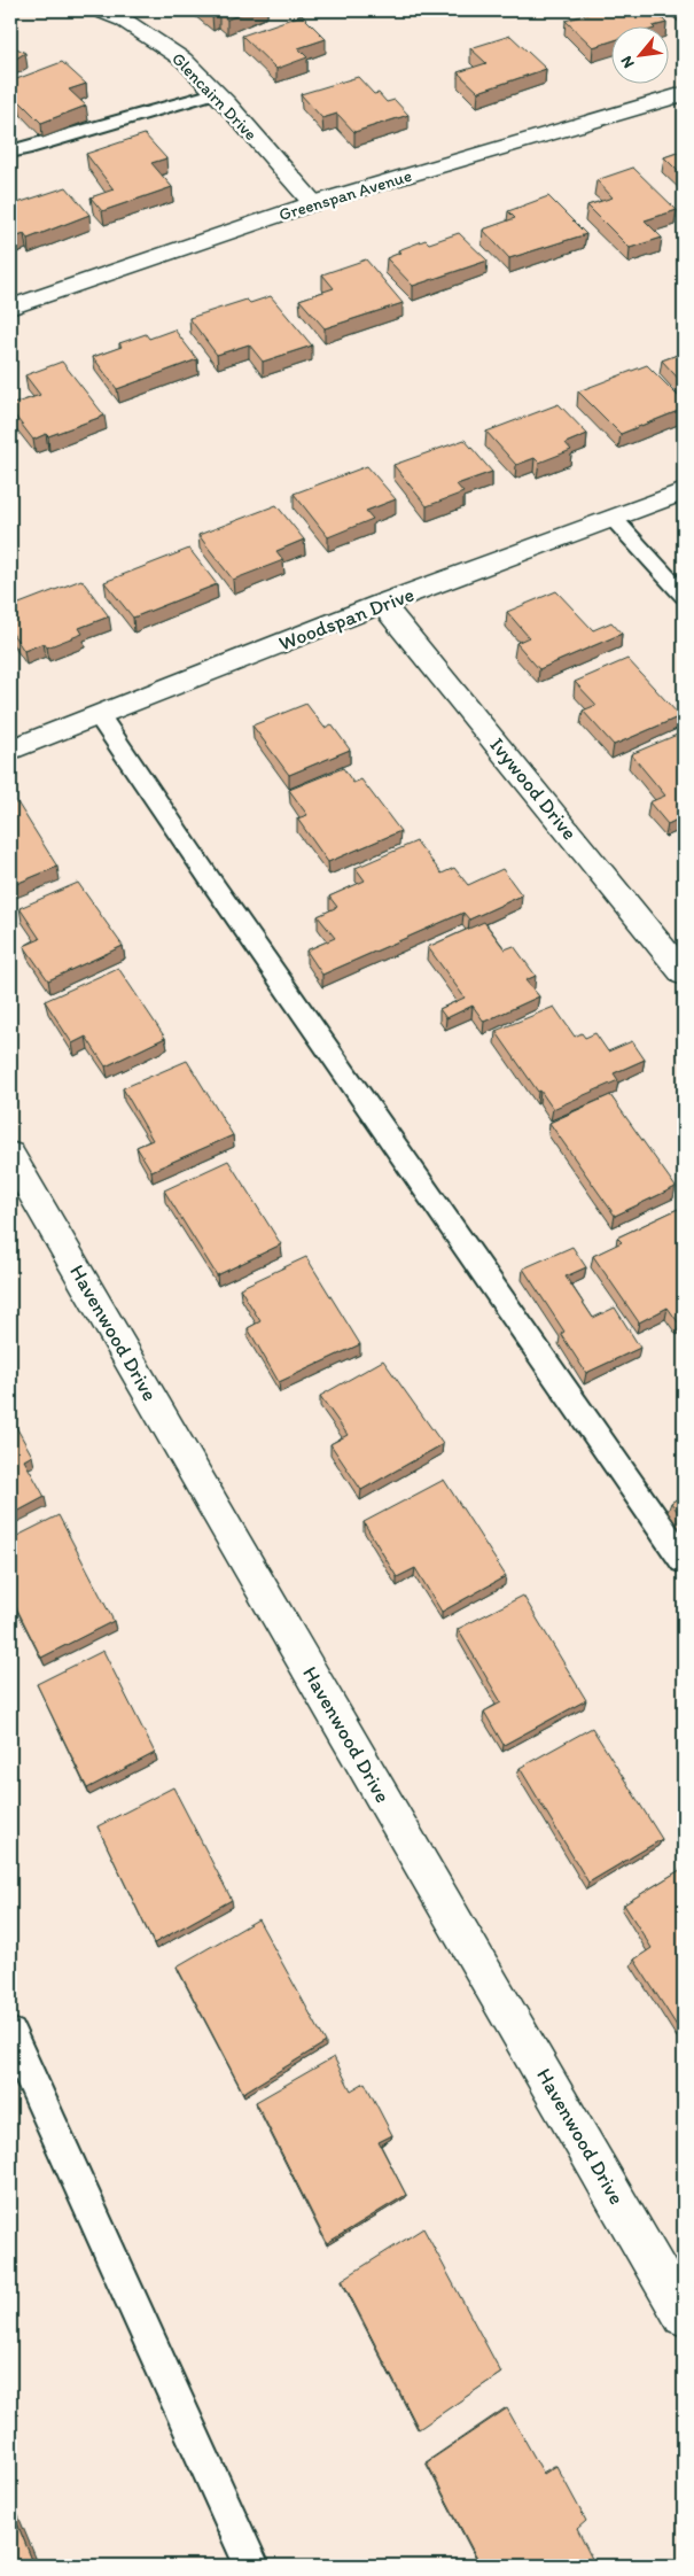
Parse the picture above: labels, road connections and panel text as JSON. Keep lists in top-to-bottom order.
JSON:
{
  "streets": {
    "street": [
      "Glencairn Drive",
      "Greenspan Avenue",
      "Woodspan Drive",
      "Ivywood Drive",
      "Havenwood Drive"
    ]
  },
  "crossings": [
    ["Glencairn Drive", "Greenspan Avenue"],
    ["Woodspan Drive", "Ivywood Drive"]
  ],
  "north": "bottom left"
}
